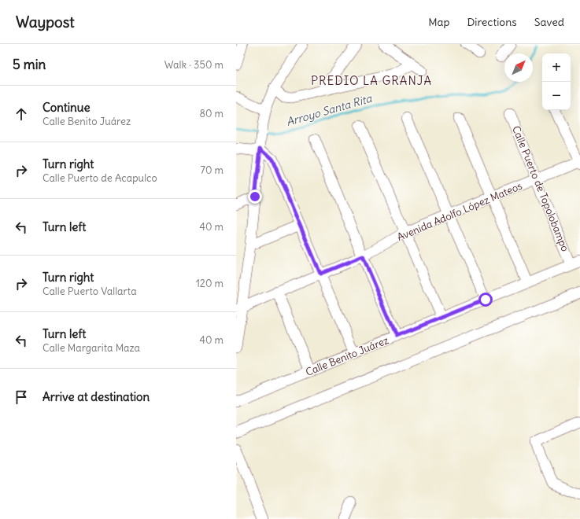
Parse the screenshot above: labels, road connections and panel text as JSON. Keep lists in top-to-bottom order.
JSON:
{
  "streets": {
    "street": ["Calle Puerto de Topolobampo", "Avenida Adolfo López Mateos", "Calle Benito Juárez"]
  },
  "crossings": [
    ["Calle Puerto de Topolobampo", "Avenida Adolfo López Mateos"],
    ["Calle Puerto de Topolobampo", "Calle Benito Juárez"]
  ],
  "districts": ["PREDIO LA GRANJA"],
  "water": ["Arroyo Santa Rita"],
  "north": "top right",
  "page": {
    "header": "Waypost",
    "nav": ["Map", "Directions", "Saved"],
    "heading": ["5 min", "Walk · 350 m"],
    "map_buttons": ["+", "−"],
    "list": [
      ["Continue", "Calle Benito Juárez", "80 m"],
      ["Turn right", "Calle Puerto de Acapulco", "70 m"],
      ["Turn left", "40 m"],
      ["Turn right", "Calle Puerto Vallarta", "120 m"],
      ["Turn left", "Calle Margarita Maza", "40 m"],
      "Arrive at destination"
    ]
  }
}
